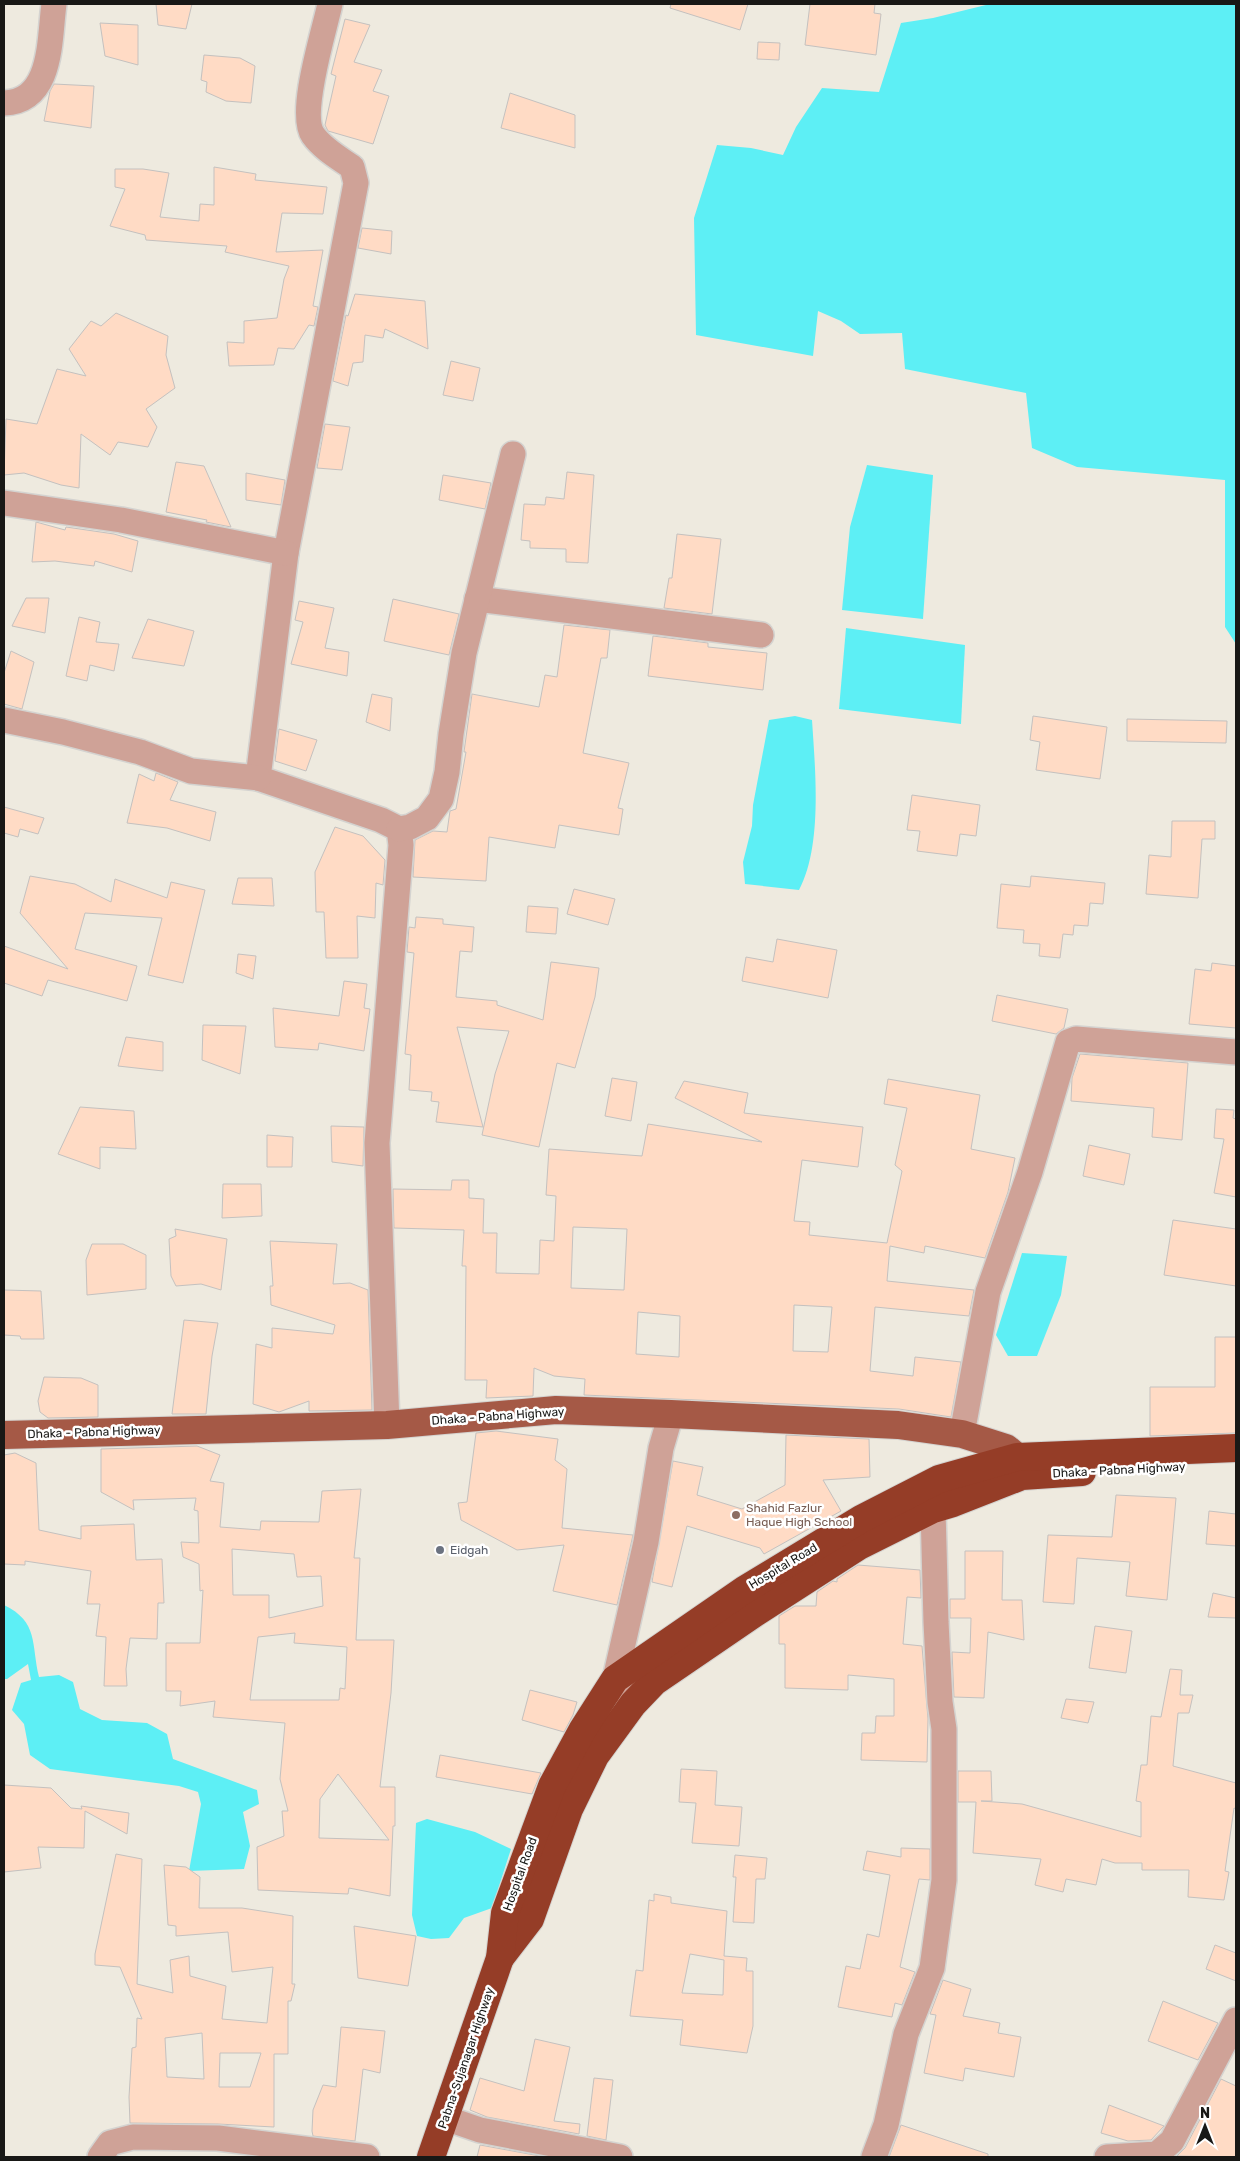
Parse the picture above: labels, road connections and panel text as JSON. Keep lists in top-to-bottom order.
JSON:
{
  "streets": {
    "highway": ["Dhaka - Pabna Highway", "Hospital Road", "Pabna-Sujanagar Highway"]
  },
  "crossings": [
    ["Dhaka - Pabna Highway", "Hospital Road"],
    ["Hospital Road", "Pabna-Sujanagar Highway"]
  ],
  "places": ["Shahid Fazlur Haque High School", "Eidgah"],
  "north": "top"
}
